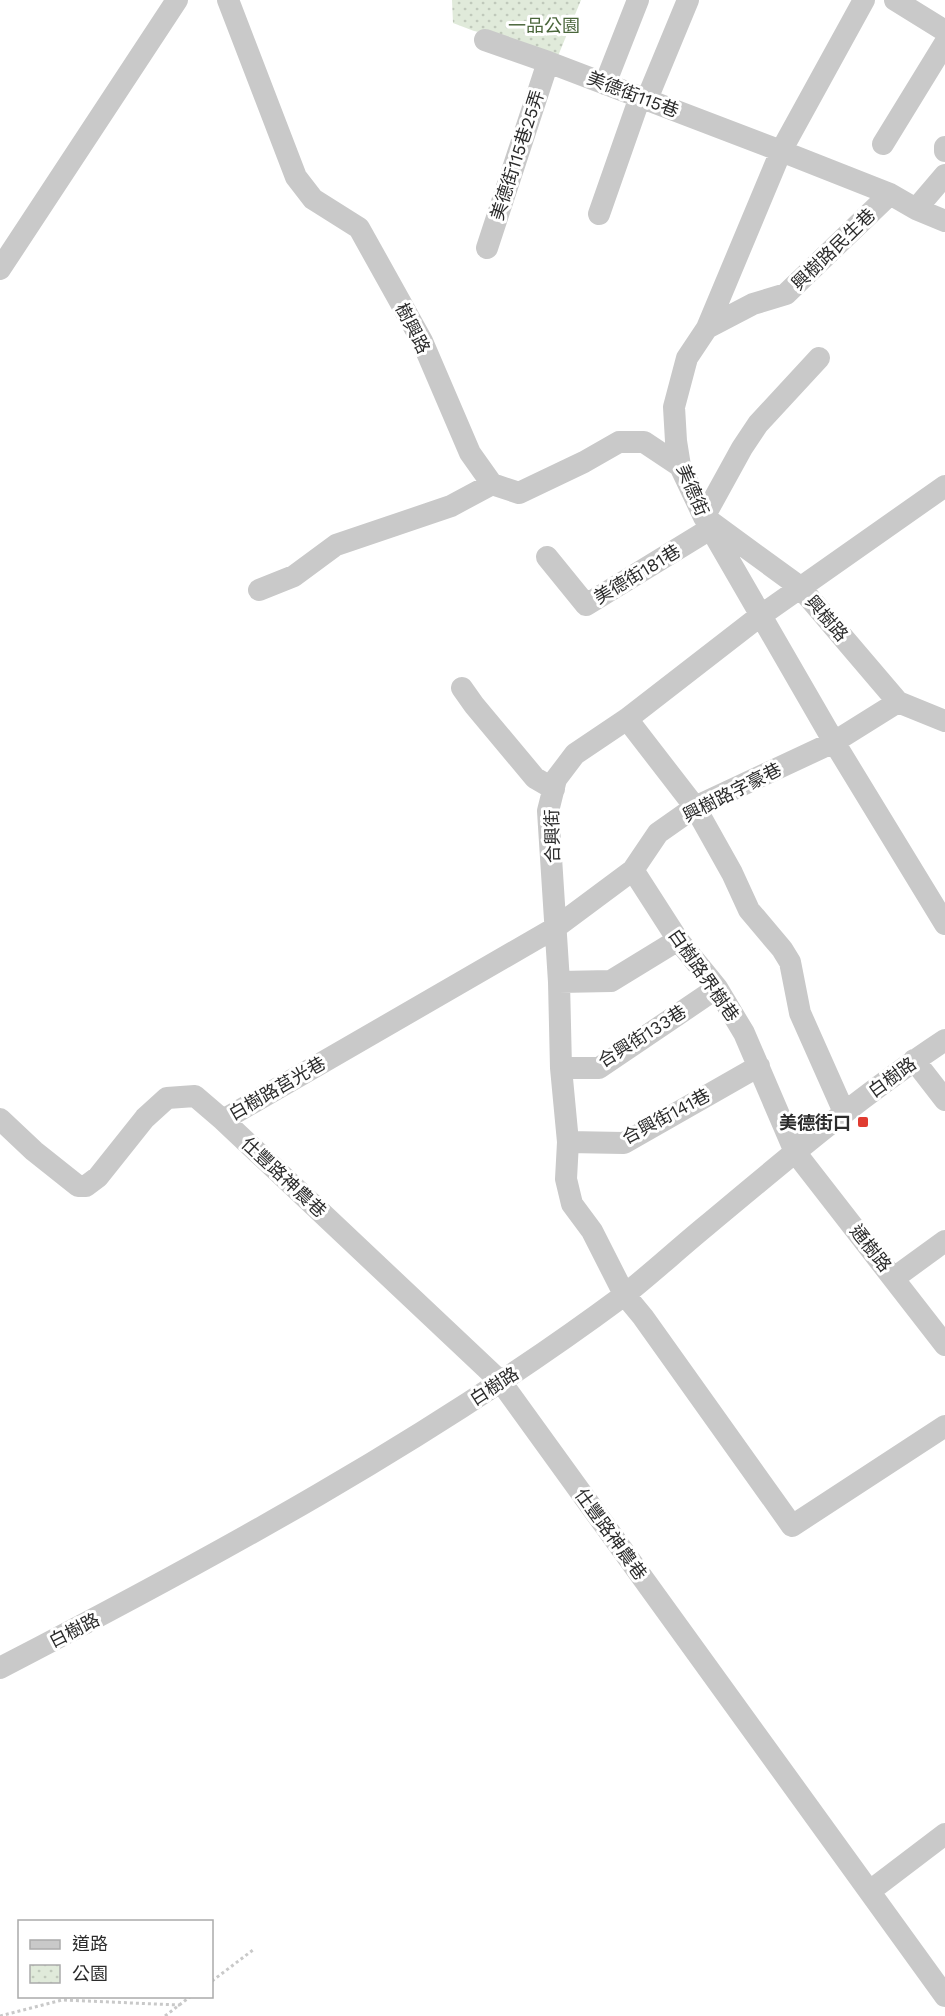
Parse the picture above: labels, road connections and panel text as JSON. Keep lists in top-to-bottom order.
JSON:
{
  "streets": {
    "street": [
      "美德街115巷",
      "美德街115巷25弄",
      "興樹路民生巷",
      "樹興路",
      "美德街",
      "美德街181巷",
      "興樹路",
      "興樹路字豪巷",
      "合興街",
      "白樹路界樹巷",
      "合興街133巷",
      "白樹路",
      "白樹路莒光巷",
      "合興街141巷",
      "仕豐路神農巷",
      "通樹路"
    ]
  },
  "crossings": [
    ["美德街115巷", "美德街115巷25弄"],
    ["美德街115巷", "興樹路民生巷"],
    ["美德街115巷", "美德街"],
    ["興樹路民生巷", "美德街"],
    ["美德街", "美德街181巷"],
    ["美德街", "興樹路"],
    ["美德街", "興樹路字豪巷"],
    ["美德街", "合興街"],
    ["美德街181巷", "興樹路"],
    ["興樹路", "興樹路字豪巷"],
    ["興樹路", "合興街"],
    ["興樹路字豪巷", "合興街"],
    ["興樹路字豪巷", "白樹路界樹巷"],
    ["興樹路字豪巷", "白樹路莒光巷"],
    ["合興街", "合興街133巷"],
    ["合興街", "白樹路"],
    ["合興街", "白樹路莒光巷"],
    ["合興街", "合興街141巷"],
    ["白樹路界樹巷", "合興街133巷"],
    ["白樹路界樹巷", "白樹路"],
    ["白樹路界樹巷", "合興街141巷"],
    ["白樹路界樹巷", "通樹路"],
    ["白樹路", "仕豐路神農巷"],
    ["白樹路", "通樹路"],
    ["白樹路莒光巷", "仕豐路神農巷"]
  ],
  "parks": ["一品公園"],
  "places": {
    "transit": ["美德街口"]
  },
  "legend": ["道路", "公園"]
}
